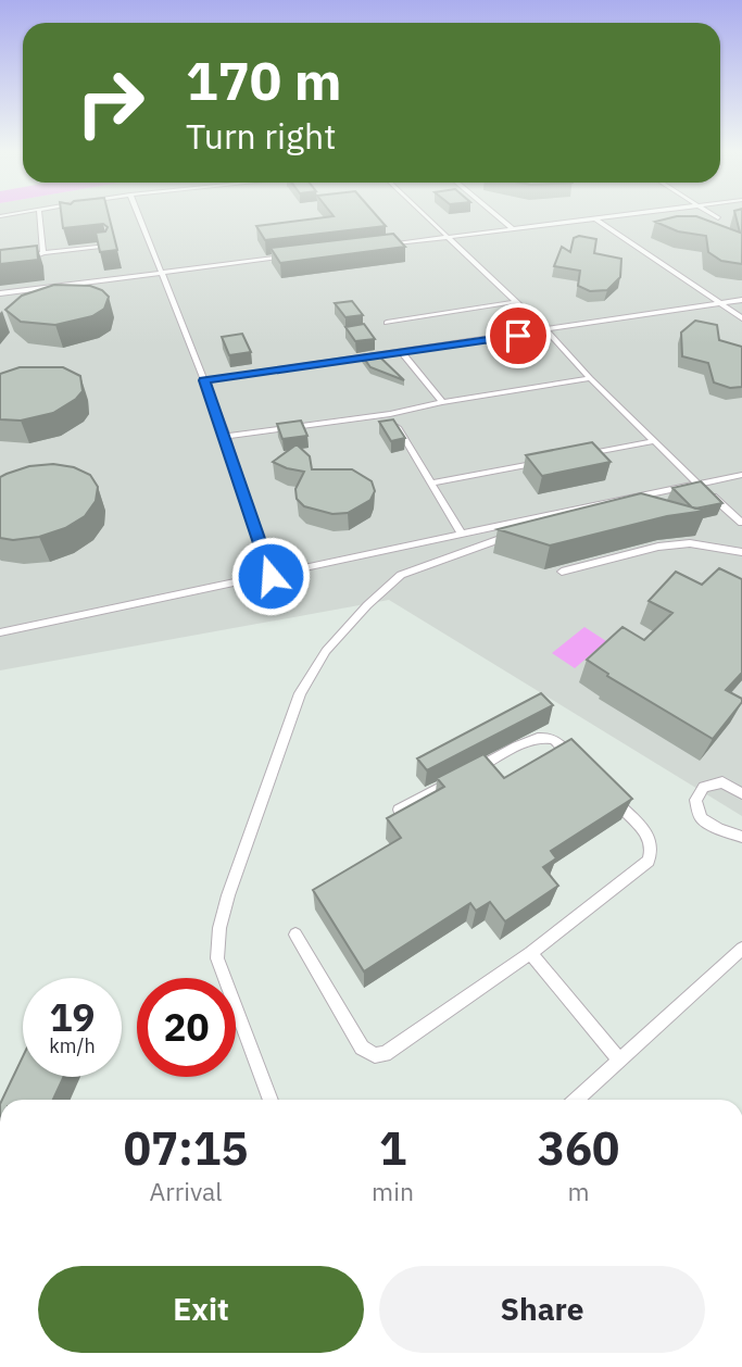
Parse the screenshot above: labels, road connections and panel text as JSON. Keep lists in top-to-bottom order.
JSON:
{
  "page": {
    "turn": ["170 m", "Turn right"],
    "speed": "19 km/h",
    "limit": "20",
    "eta": [
      "07:15",
      "Arrival",
      "1",
      "min",
      "360",
      "m"
    ],
    "buttons": ["Exit", "Share"]
  }
}
